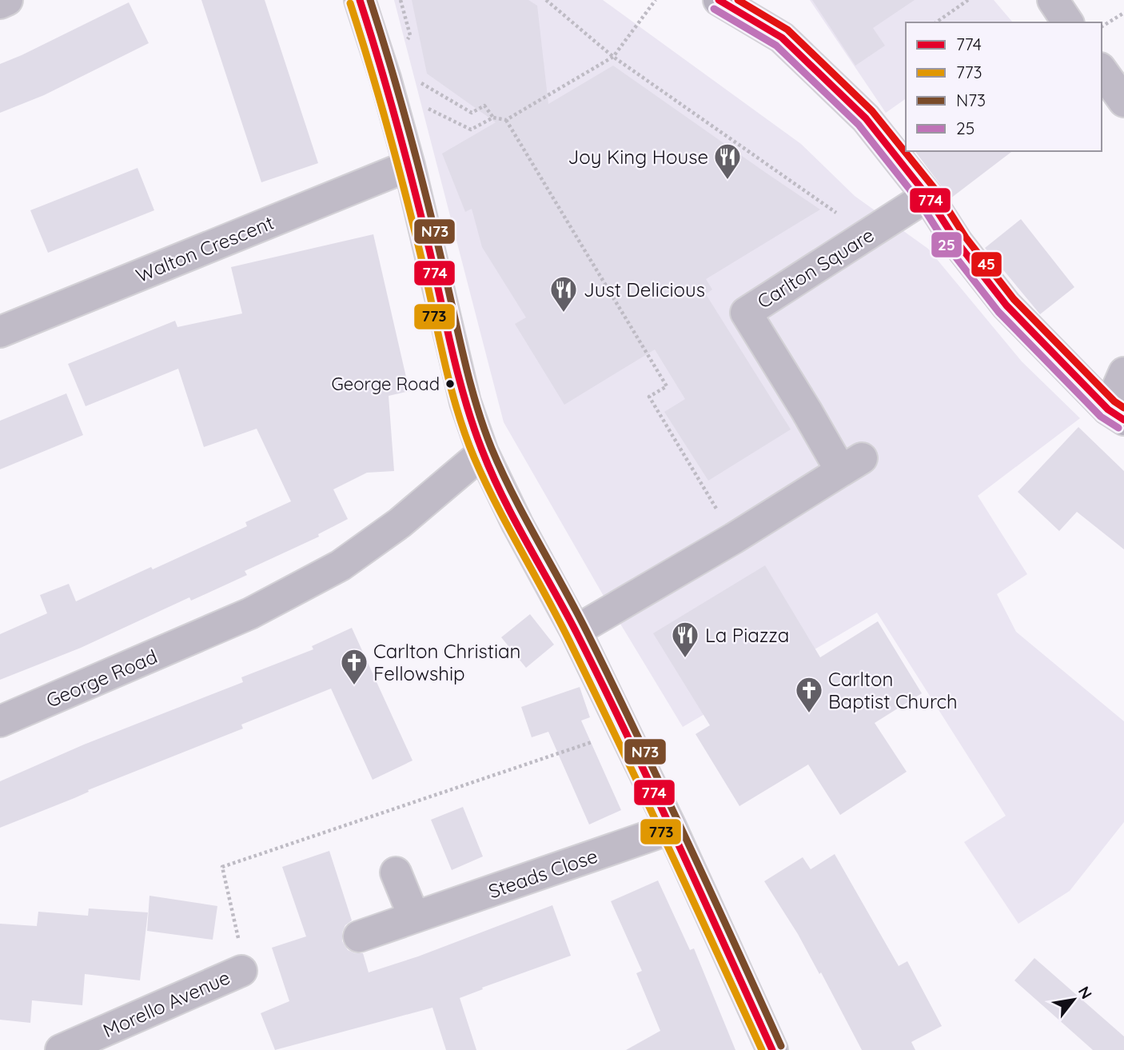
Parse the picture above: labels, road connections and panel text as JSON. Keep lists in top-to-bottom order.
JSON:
{
  "streets": {
    "street": [
      "Walton Crescent",
      "Carlton Square",
      "George Road",
      "Steads Close",
      "Morello Avenue"
    ]
  },
  "places": {
    "restaurant": ["Joy King House", "Just Delicious", "La Piazza"],
    "other": ["George Road"],
    "church": ["Carlton Christian Fellowship", "Carlton Baptist Church"]
  },
  "lines": [
    "transit line 774",
    "transit line N73",
    "transit line 45",
    "transit line 773",
    "transit line 25"
  ],
  "legend": [
    "774",
    "773",
    "N73",
    "25"
  ],
  "north": "top right"
}
